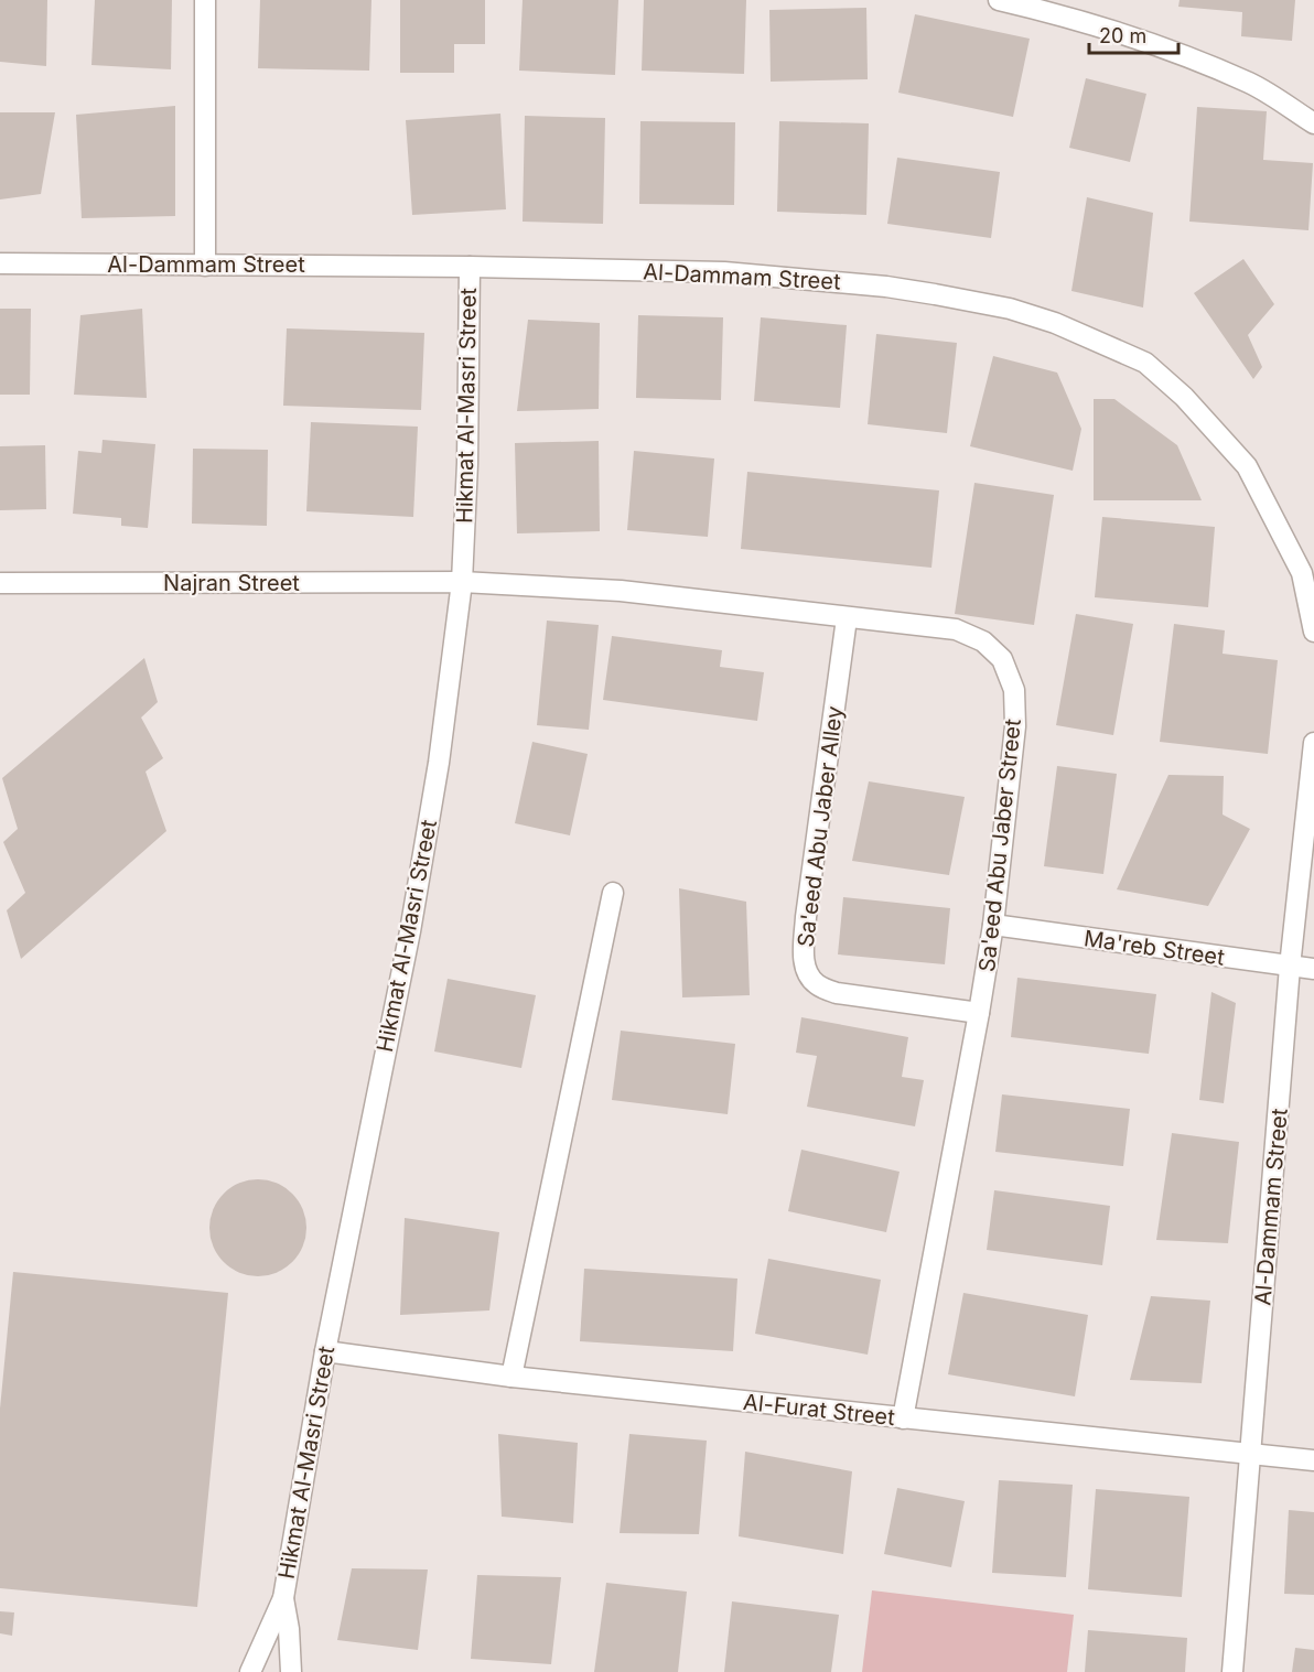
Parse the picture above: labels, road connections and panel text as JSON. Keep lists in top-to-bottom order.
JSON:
{
  "streets": {
    "street": [
      "Al-Dammam Street",
      "Hikmat Al-Masri Street",
      "Najran Street",
      "Sa'eed Abu Jaber Alley",
      "Sa'eed Abu Jaber Street",
      "Ma'reb Street",
      "Al-Furat Street"
    ]
  },
  "crossings": [
    ["Al-Dammam Street", "Hikmat Al-Masri Street"],
    ["Al-Dammam Street", "Ma'reb Street"],
    ["Al-Dammam Street", "Al-Furat Street"],
    ["Hikmat Al-Masri Street", "Najran Street"],
    ["Hikmat Al-Masri Street", "Sa'eed Abu Jaber Street"],
    ["Hikmat Al-Masri Street", "Al-Furat Street"],
    ["Najran Street", "Sa'eed Abu Jaber Street"],
    ["Sa'eed Abu Jaber Alley", "Sa'eed Abu Jaber Street"],
    ["Sa'eed Abu Jaber Street", "Ma'reb Street"],
    ["Sa'eed Abu Jaber Street", "Al-Furat Street"]
  ],
  "scale_bar": "20 m"
}
